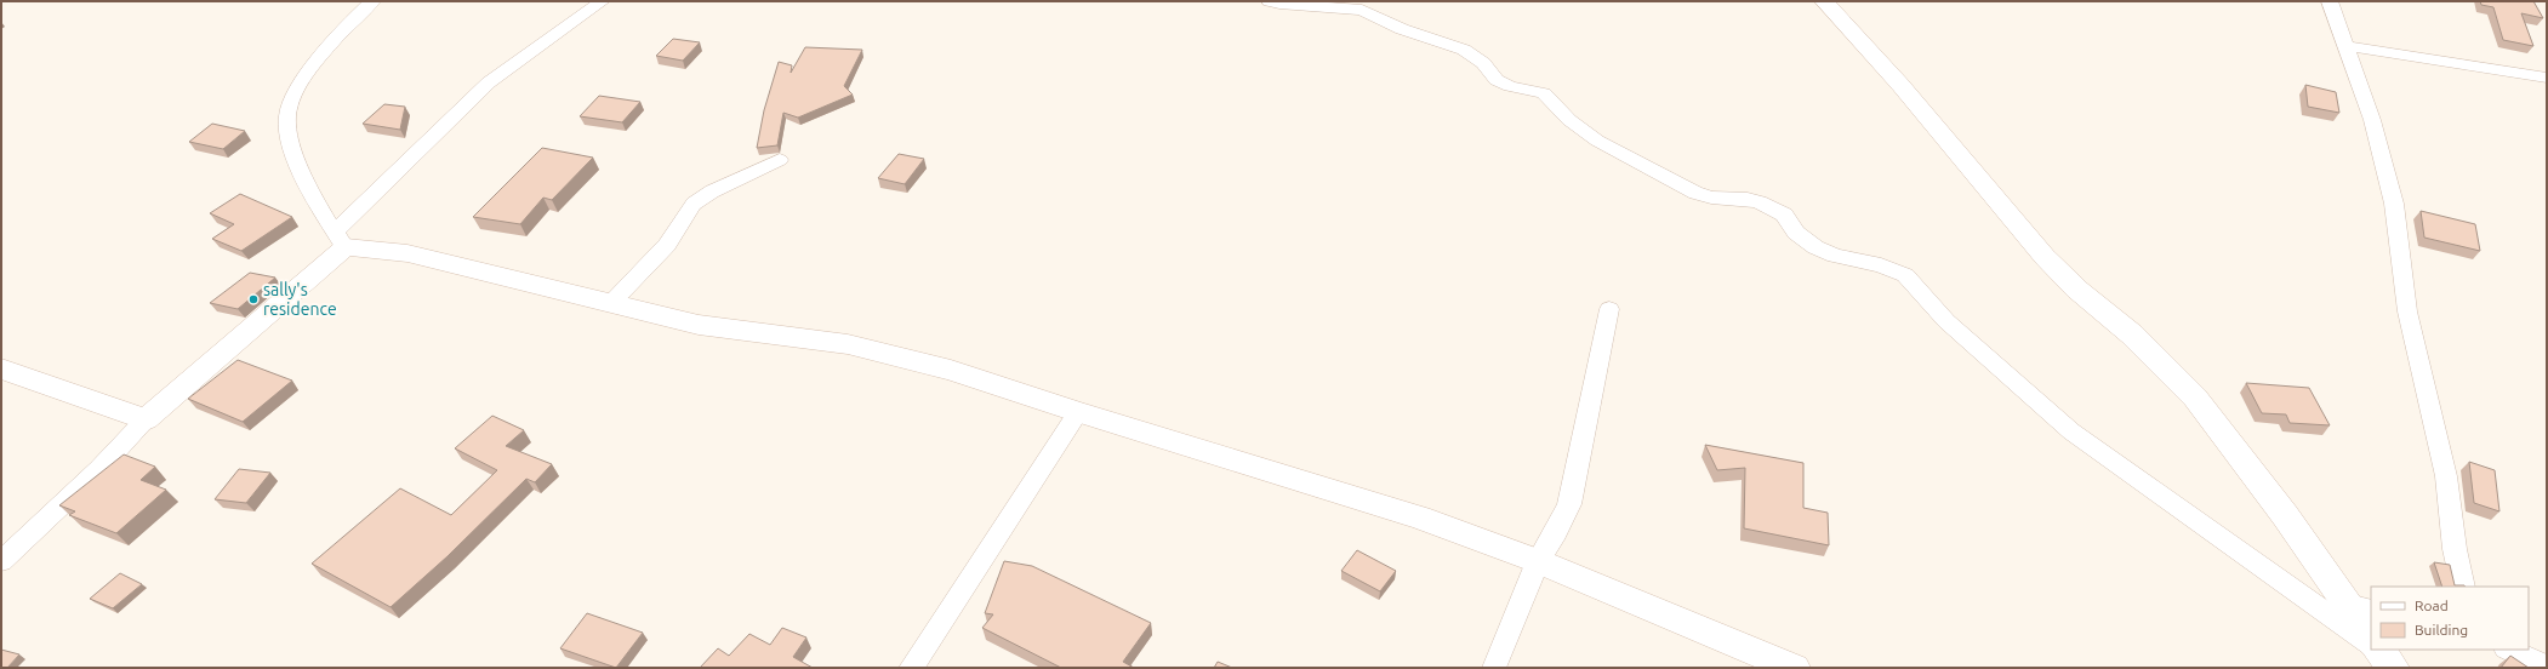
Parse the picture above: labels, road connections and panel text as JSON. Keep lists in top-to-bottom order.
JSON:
{
  "places": ["sally's residence"],
  "legend": ["Road", "Building"]
}
